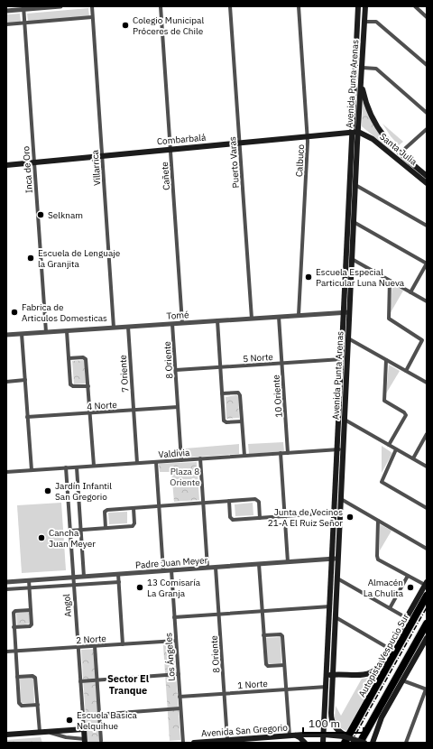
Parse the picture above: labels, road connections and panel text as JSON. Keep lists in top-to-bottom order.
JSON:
{
  "streets": {
    "highway": ["Autopista Vespucio Sur"],
    "main road": [
      "Avenida Punta Arenas",
      "Combarbalá",
      "Santa Julia",
      "Angol",
      "Avenida San Gregorio"
    ],
    "street": [
      "Calbuco",
      "Puerto Varas",
      "Villarrica",
      "Inca de Oro",
      "Cañete",
      "Tomé",
      "5 Norte",
      "8 Oriente",
      "7 Oriente",
      "10 Oriente",
      "4 Norte",
      "Valdivia",
      "Padre Juan Meyer",
      "2 Norte",
      "Los Ángeles",
      "1 Norte"
    ]
  },
  "crossings": [
    ["Avenida Punta Arenas", "Combarbalá"],
    ["Avenida Punta Arenas", "Santa Julia"],
    ["Avenida Punta Arenas", "Tomé"],
    ["Avenida Punta Arenas", "5 Norte"],
    ["Avenida Punta Arenas", "Valdivia"],
    ["Avenida Punta Arenas", "Padre Juan Meyer"],
    ["Avenida Punta Arenas", "Autopista Vespucio Sur"],
    ["Avenida Punta Arenas", "1 Norte"],
    ["Avenida Punta Arenas", "Avenida San Gregorio"],
    ["Combarbalá", "Santa Julia"],
    ["Combarbalá", "Calbuco"],
    ["Combarbalá", "Puerto Varas"],
    ["Combarbalá", "Villarrica"],
    ["Combarbalá", "Inca de Oro"],
    ["Combarbalá", "Cañete"],
    ["Calbuco", "Tomé"],
    ["Puerto Varas", "Tomé"],
    ["Villarrica", "Tomé"],
    ["Inca de Oro", "Tomé"],
    ["Cañete", "Tomé"],
    ["Tomé", "8 Oriente"],
    ["Tomé", "7 Oriente"],
    ["Tomé", "10 Oriente"],
    ["5 Norte", "8 Oriente"],
    ["5 Norte", "10 Oriente"],
    ["8 Oriente", "4 Norte"],
    ["8 Oriente", "Valdivia"],
    ["8 Oriente", "Padre Juan Meyer"],
    ["8 Oriente", "1 Norte"],
    ["8 Oriente", "Avenida San Gregorio"],
    ["7 Oriente", "4 Norte"],
    ["7 Oriente", "Valdivia"],
    ["10 Oriente", "Valdivia"],
    ["Valdivia", "Angol"],
    ["Padre Juan Meyer", "Angol"],
    ["Padre Juan Meyer", "Los Ángeles"],
    ["Angol", "2 Norte"],
    ["2 Norte", "Los Ángeles"],
    ["Autopista Vespucio Sur", "Avenida San Gregorio"],
    ["Los Ángeles", "1 Norte"]
  ],
  "districts": ["Sector El Tranque"],
  "parks": ["Plaza 8 Oriente"],
  "places": [
    "Colegio Municipal Próceres de Chile",
    "Selknam",
    "Escuela de Lenguaje la Granjita",
    "Escuela Especial Particular Luna Nueva",
    "Fabrica de Articulos Domesticas",
    "Jardín Infantil San Gregorio",
    "Junta de Vecinos 21-A El Ruiz Señor",
    "Cancha Juan Meyer",
    "13 Comisaría La Granja",
    "Almacén La Chulita",
    "Escuela Basica Nelquihue"
  ],
  "scale_bar": "100 m"
}
